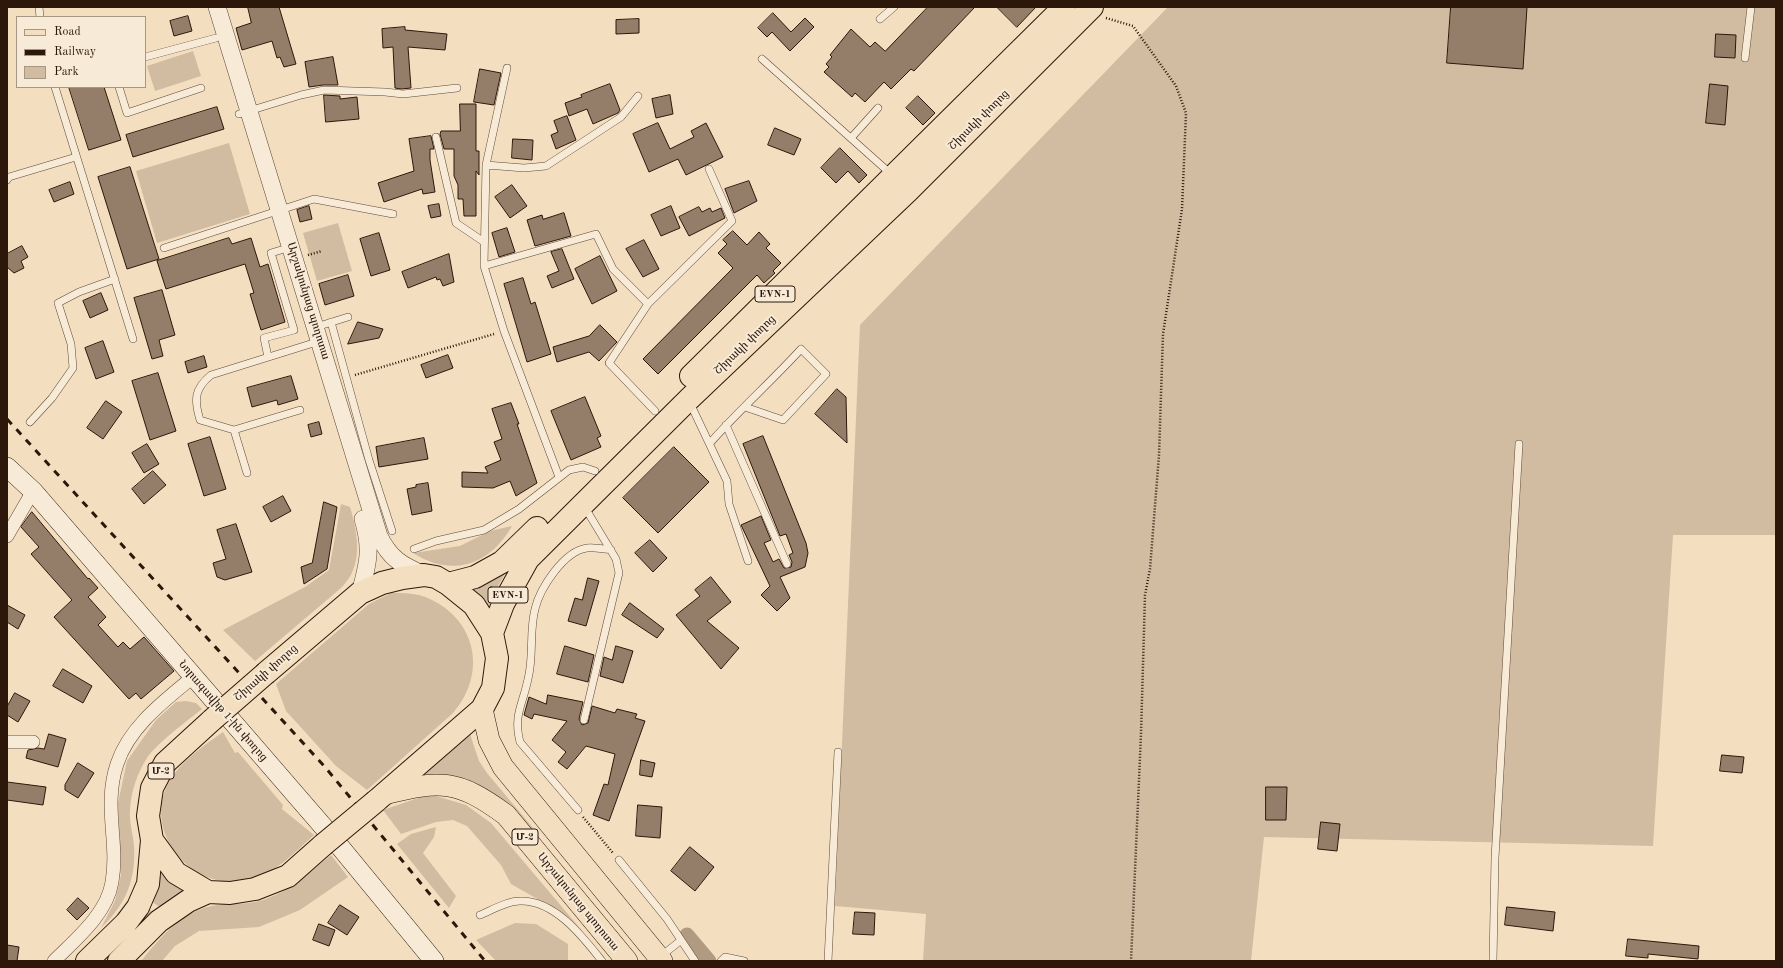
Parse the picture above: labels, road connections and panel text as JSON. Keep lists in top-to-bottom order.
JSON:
{
  "streets": {
    "highway": ["Շիրակի փողոց", "EVN-1", "Մ-2"],
    "main road": ["Արշակունյաց պողոտա", "Նորագավիթ 1-ին փողոց"]
  },
  "crossings": [
    ["Շիրակի փողոց", "Արշակունյաց պողոտա"],
    ["Շիրակի փողոց", "Մ-2"]
  ],
  "legend": ["Road", "Railway", "Park"]
}
